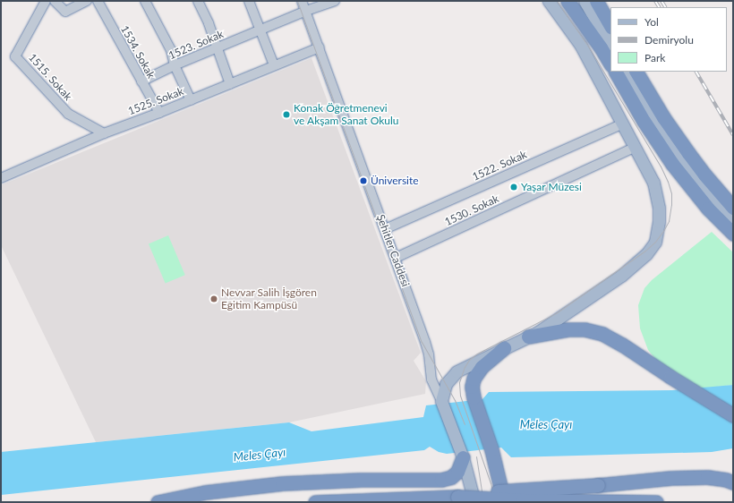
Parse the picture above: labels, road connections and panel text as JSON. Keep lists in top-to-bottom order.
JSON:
{
  "streets": {
    "main road": ["Şehitler Caddesi"],
    "street": [
      "1523. Sokak",
      "1534. Sokak",
      "1515. Sokak",
      "1525. Sokak",
      "1522. Sokak",
      "1530. Sokak"
    ]
  },
  "crossings": [
    ["1523. Sokak", "1534. Sokak"],
    ["1523. Sokak", "Şehitler Caddesi"],
    ["1534. Sokak", "1525. Sokak"],
    ["1515. Sokak", "1525. Sokak"],
    ["1525. Sokak", "Şehitler Caddesi"],
    ["1522. Sokak", "Şehitler Caddesi"],
    ["1530. Sokak", "Şehitler Caddesi"]
  ],
  "water": ["Meles Çayı"],
  "places": [
    "Konak Öğretmenevi ve Akşam Sanat Okulu",
    "Üniversite",
    "Yaşar Müzesi",
    "Nevvar Salih İşgören Eğitim Kampüsü"
  ],
  "legend": ["Yol", "Demiryolu", "Park"]
}
